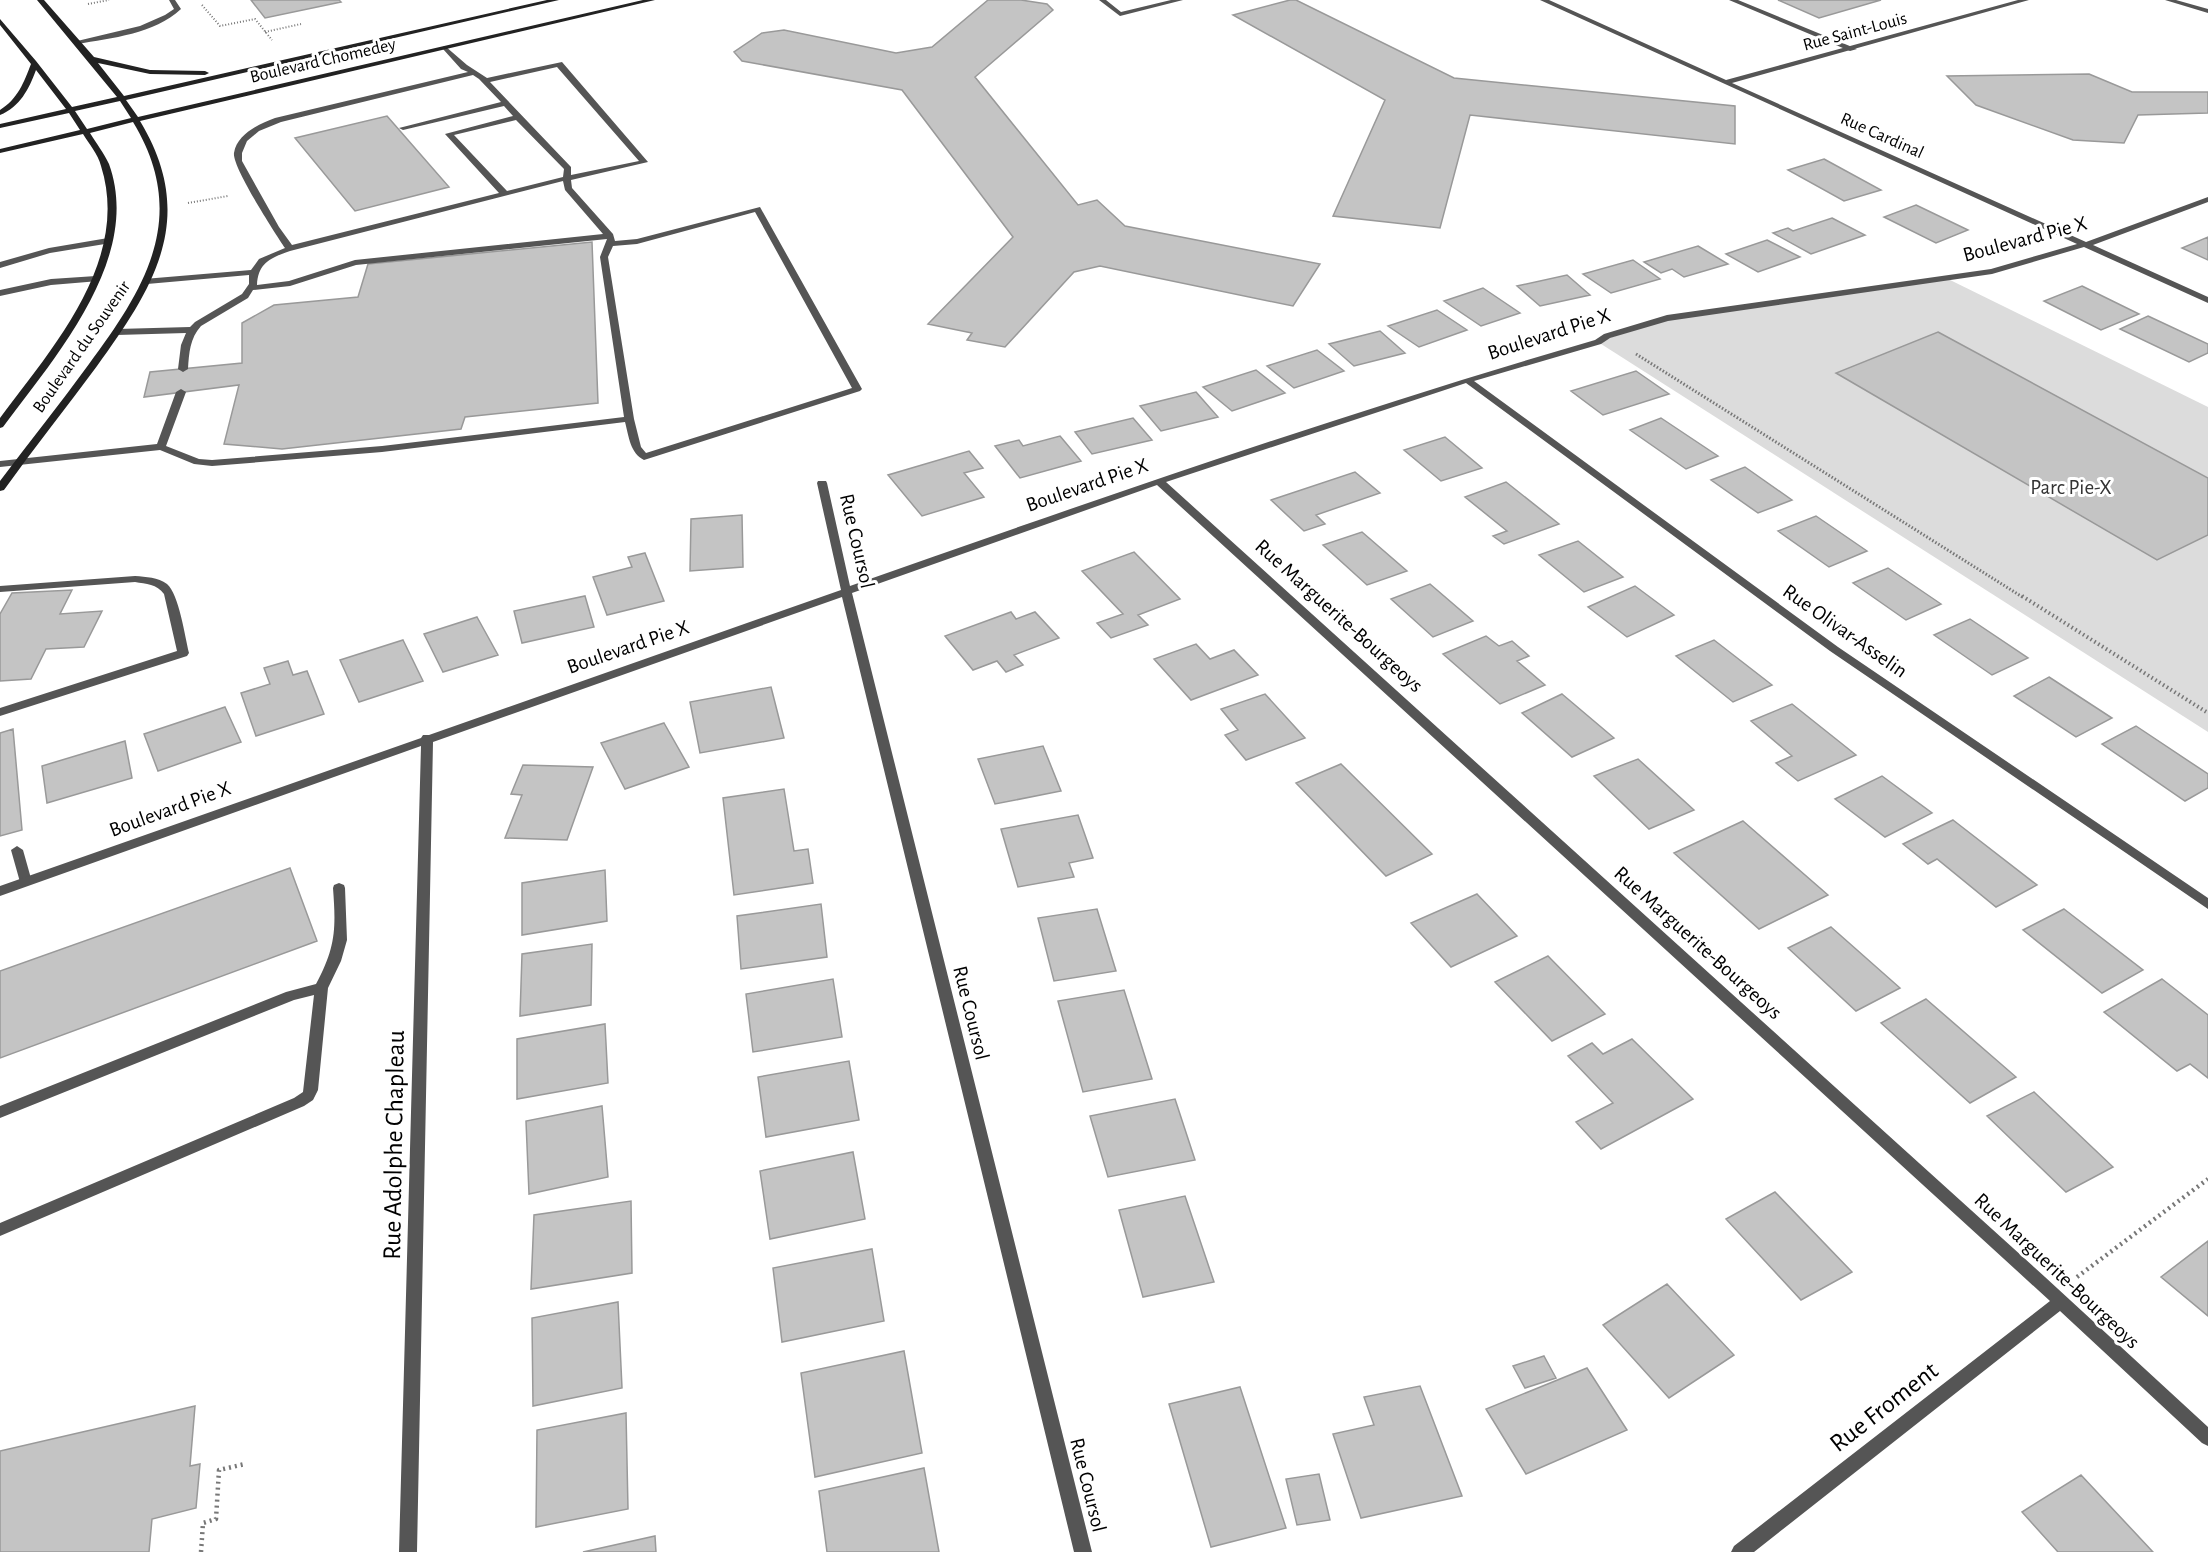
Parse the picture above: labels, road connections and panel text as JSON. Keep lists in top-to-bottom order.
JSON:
{
  "streets": {
    "street": [
      "Rue Saint-Louis",
      "Boulevard Chomedey",
      "Rue Cardinal",
      "Boulevard Pie X",
      "Boulevard du Souvenir",
      "Rue Coursol",
      "Rue Marguerite-Bourgeoys",
      "Rue Olivar-Asselin",
      "Rue Adolphe Chapleau",
      "Rue Froment"
    ]
  },
  "crossings": [
    ["Rue Saint-Louis", "Rue Cardinal"],
    ["Boulevard Chomedey", "Boulevard du Souvenir"],
    ["Rue Cardinal", "Boulevard Pie X"],
    ["Boulevard Pie X", "Rue Coursol"],
    ["Boulevard Pie X", "Rue Marguerite-Bourgeoys"],
    ["Boulevard Pie X", "Rue Olivar-Asselin"],
    ["Boulevard Pie X", "Rue Adolphe Chapleau"],
    ["Rue Marguerite-Bourgeoys", "Rue Froment"]
  ],
  "parks": ["Parc Pie-X"]
}
